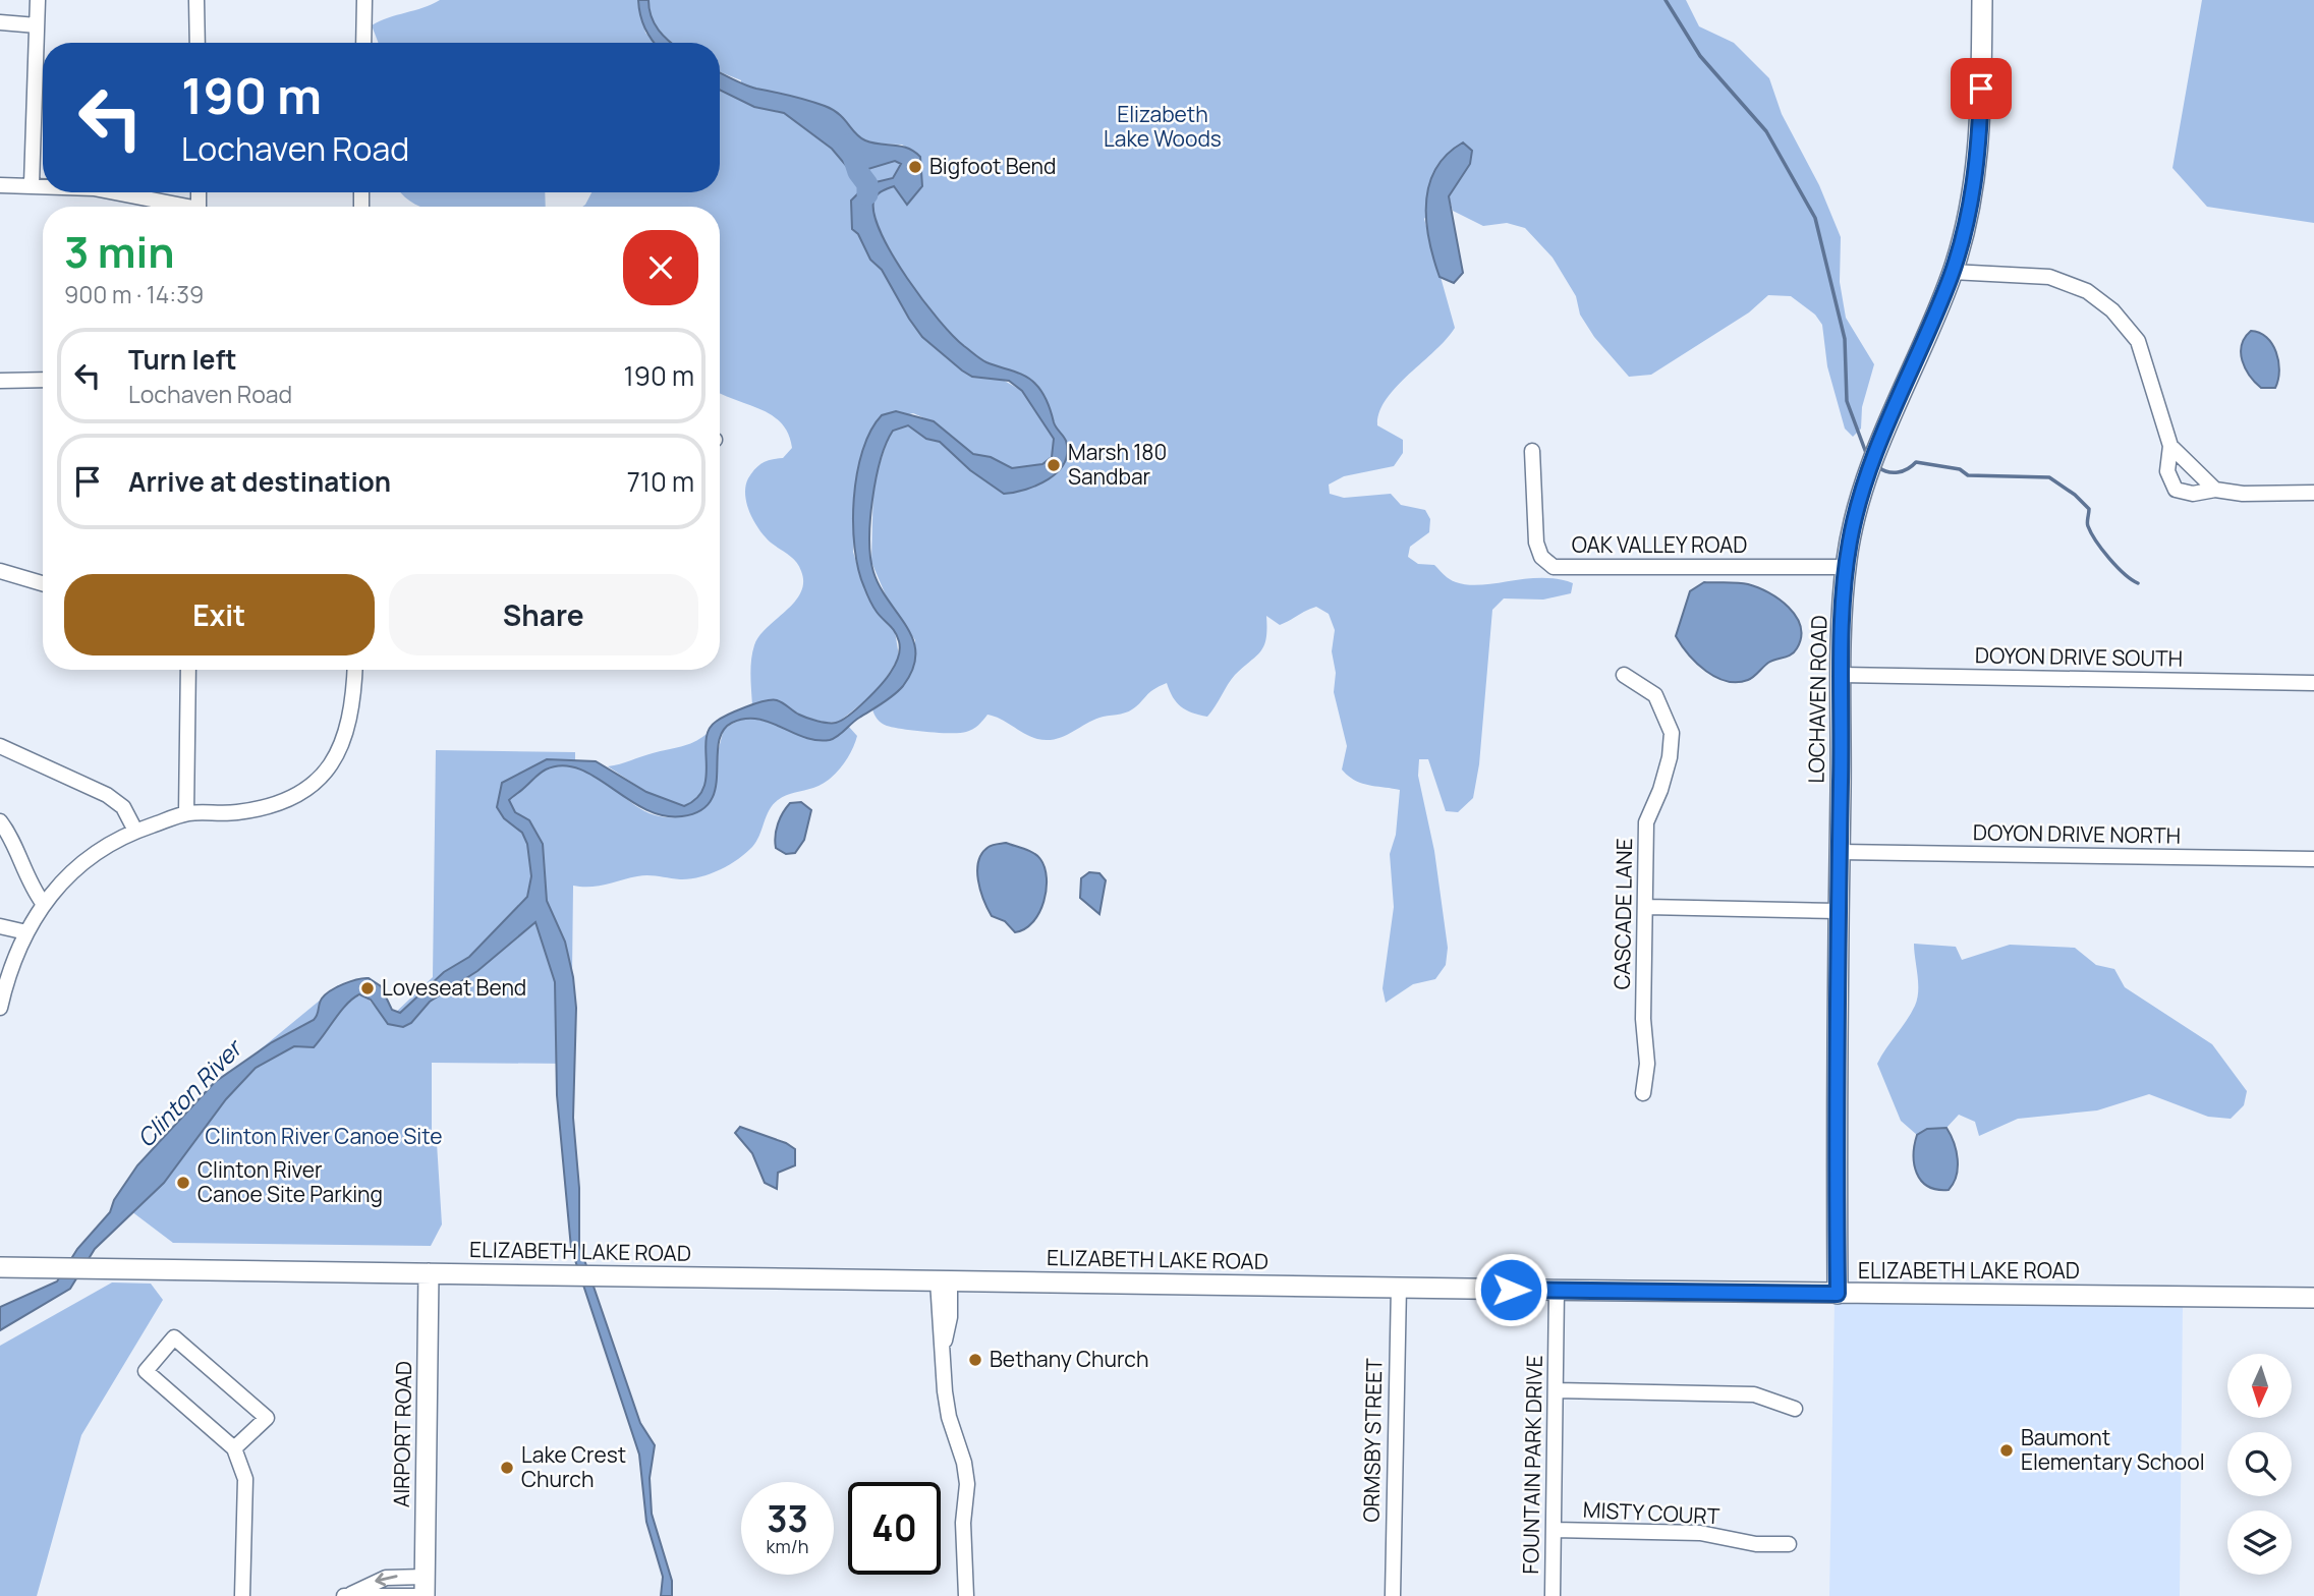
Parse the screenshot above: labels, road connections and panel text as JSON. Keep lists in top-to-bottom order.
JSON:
{
  "streets": {
    "street": [
      "OAK VALLEY ROAD",
      "DOYON DRIVE SOUTH",
      "LOCHAVEN ROAD",
      "DOYON DRIVE NORTH",
      "CASCADE LANE",
      "ELIZABETH LAKE ROAD",
      "AIRPORT ROAD",
      "ORMSBY STREET",
      "FOUNTAIN PARK DRIVE",
      "MISTY COURT"
    ]
  },
  "crossings": [
    ["OAK VALLEY ROAD", "LOCHAVEN ROAD"],
    ["DOYON DRIVE SOUTH", "LOCHAVEN ROAD"],
    ["LOCHAVEN ROAD", "DOYON DRIVE NORTH"],
    ["LOCHAVEN ROAD", "ELIZABETH LAKE ROAD"],
    ["ELIZABETH LAKE ROAD", "AIRPORT ROAD"],
    ["ELIZABETH LAKE ROAD", "ORMSBY STREET"],
    ["ELIZABETH LAKE ROAD", "FOUNTAIN PARK DRIVE"],
    ["FOUNTAIN PARK DRIVE", "MISTY COURT"]
  ],
  "water": ["Clinton River"],
  "parks": ["Elizabeth Lake Woods", "Clinton River Canoe Site"],
  "places": [
    "Bigfoot Bend",
    "Marsh 180 Sandbar",
    "Loveseat Bend",
    "Clinton River Canoe Site Parking",
    "Bethany Church",
    "Baumont Elementary School",
    "Lake Crest Church"
  ],
  "north": "bottom",
  "page": {
    "turn": ["190 m", "Lochaven Road"],
    "heading": ["3 min", "900 m · 14:39"],
    "list": [
      {
        "name": "Turn left",
        "note": "Lochaven Road",
        "value": "190 m"
      },
      {
        "name": "Arrive at destination",
        "value": "710 m"
      }
    ],
    "buttons": ["Exit", "Share"],
    "speed": "33 km/h",
    "limit": "40"
  }
}
